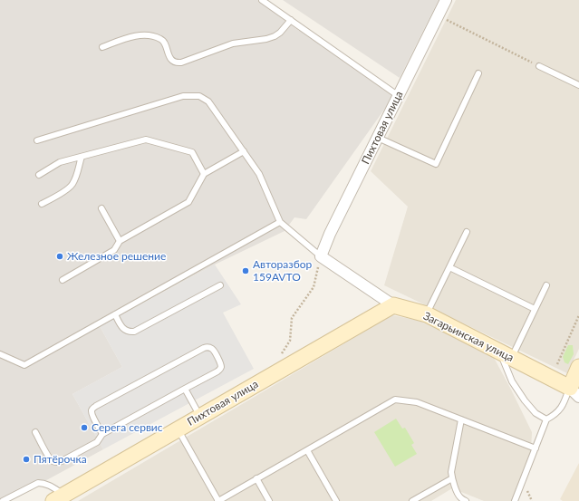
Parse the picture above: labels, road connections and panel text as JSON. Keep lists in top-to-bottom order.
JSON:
{
  "streets": {
    "main road": ["Пихтовая улица", "Загарьинская улица"]
  },
  "crossings": [
    ["Пихтовая улица", "Загарьинская улица"]
  ],
  "places": [
    "Железное решение",
    "Авторазбор 159AVTO",
    "Серега сервис",
    "Пятёрочка"
  ]
}
